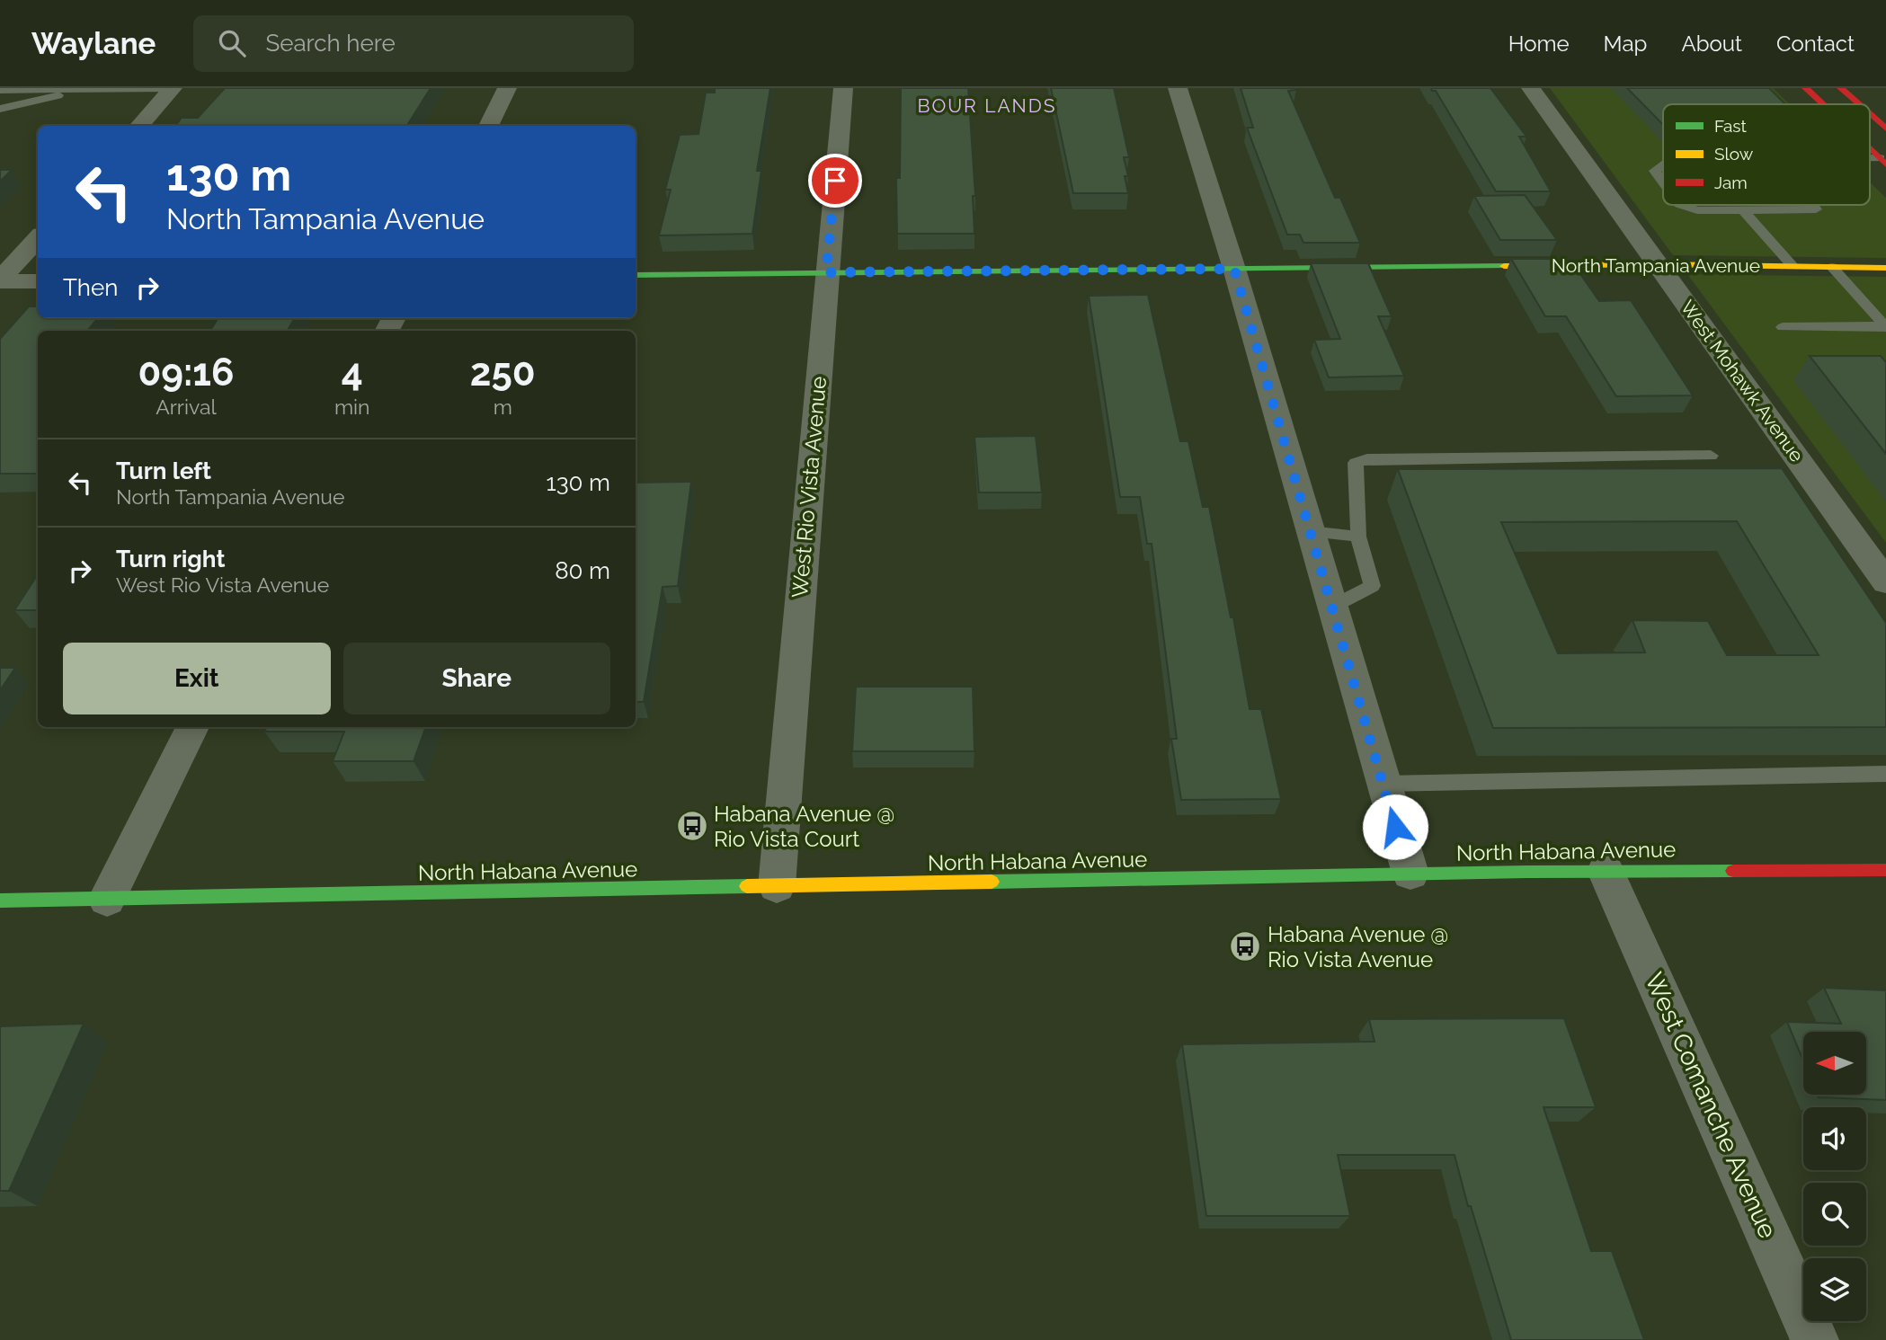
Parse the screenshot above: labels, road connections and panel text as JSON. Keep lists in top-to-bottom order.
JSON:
{
  "streets": {
    "street": [
      "North Tampania Avenue",
      "West Mohawk Avenue",
      "West Rio Vista Avenue",
      "North Habana Avenue",
      "West Comanche Avenue"
    ]
  },
  "crossings": [
    ["North Tampania Avenue", "West Mohawk Avenue"],
    ["North Tampania Avenue", "West Rio Vista Avenue"],
    ["West Rio Vista Avenue", "North Habana Avenue"],
    ["North Habana Avenue", "West Comanche Avenue"]
  ],
  "districts": ["BOUR LANDS"],
  "places": {
    "bus stop": ["Habana Avenue @ Rio Vista Court", "Habana Avenue @ Rio Vista Avenue"]
  },
  "legend": ["Fast", "Slow", "Jam"],
  "north": "left",
  "page": {
    "header": "Waylane",
    "search": "Search here",
    "nav": [
      "Home",
      "Map",
      "About",
      "Contact"
    ],
    "turn": ["130 m", "North Tampania Avenue"],
    "then": "Then",
    "eta": [
      "09:16",
      "Arrival",
      "4",
      "min",
      "250",
      "m"
    ],
    "list": [
      {
        "name": "Turn left",
        "note": "North Tampania Avenue",
        "value": "130 m"
      },
      {
        "name": "Turn right",
        "note": "West Rio Vista Avenue",
        "value": "80 m"
      }
    ],
    "buttons": ["Exit", "Share"]
  }
}
